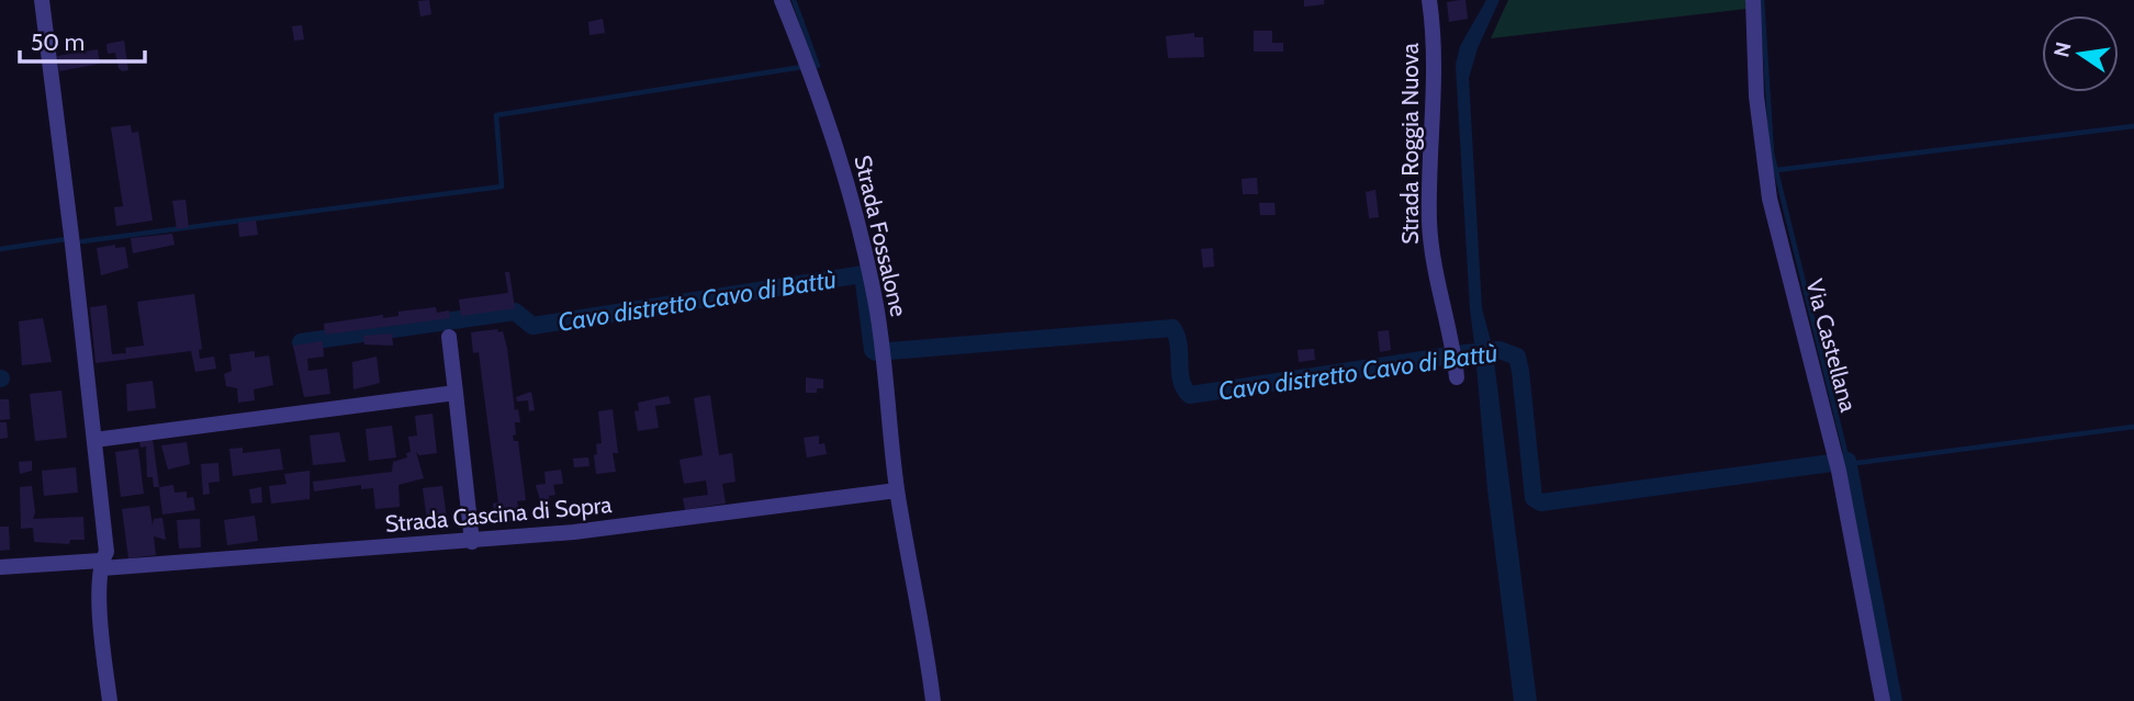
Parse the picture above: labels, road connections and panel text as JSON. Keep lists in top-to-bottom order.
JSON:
{
  "streets": {
    "street": [
      "Strada Roggia Nuova",
      "Strada Fossalone",
      "Via Castellana",
      "Strada Cascina di Sopra"
    ]
  },
  "crossings": [
    ["Strada Fossalone", "Strada Cascina di Sopra"]
  ],
  "water": ["Cavo distretto Cavo di Battù"],
  "scale_bar": "50 m",
  "north": "left"
}
